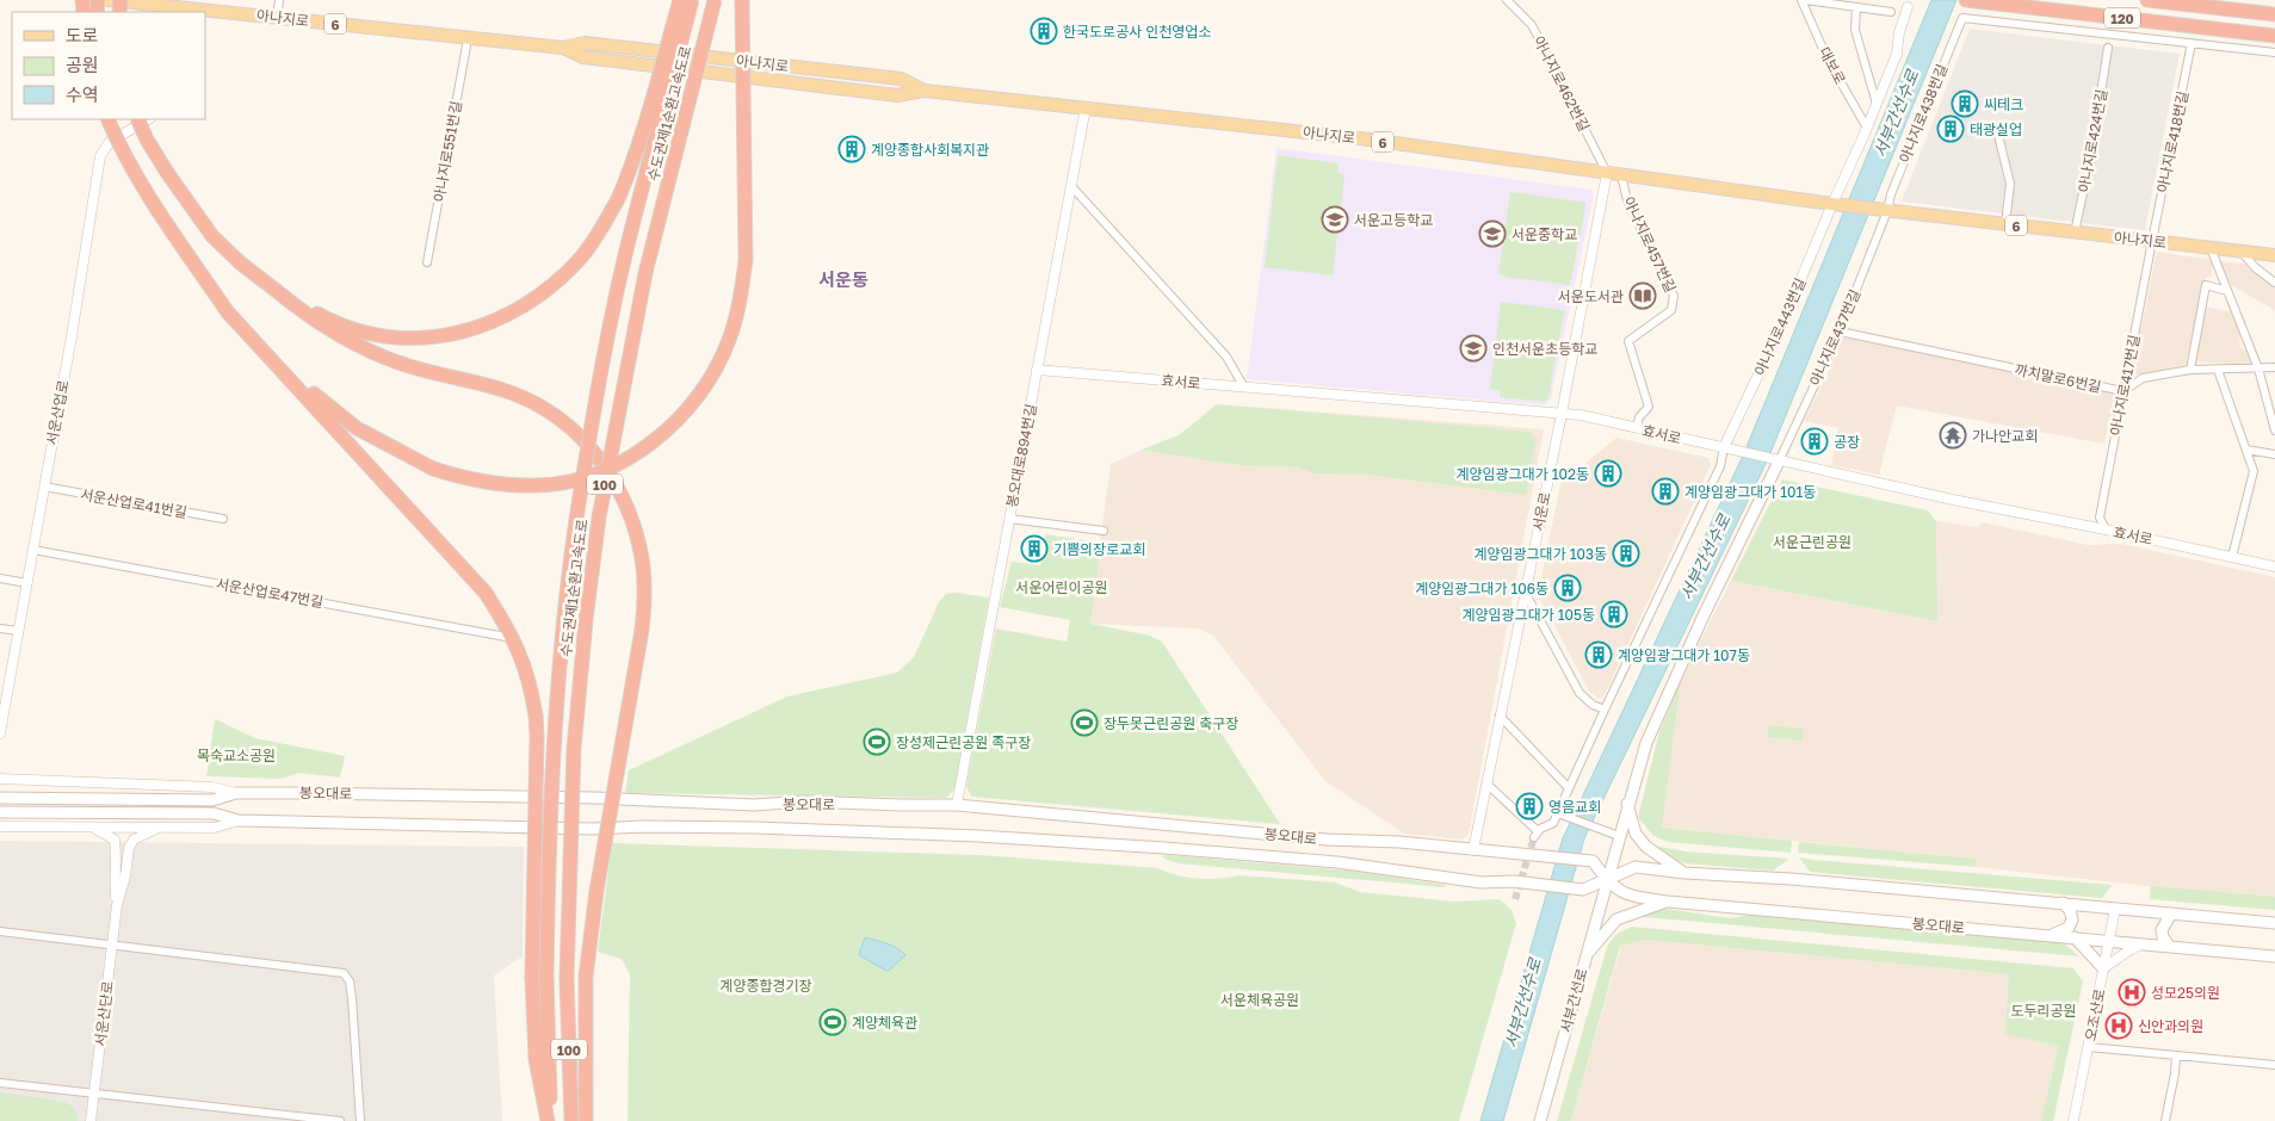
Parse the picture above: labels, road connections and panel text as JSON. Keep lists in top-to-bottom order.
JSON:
{
  "streets": {
    "highway": ["120", "수도권제1순환고속도로", "100"],
    "main road": [
      "아나지로",
      "6",
      "봉오대로",
      "서부간선로"
    ],
    "street": [
      "대보로",
      "아나지로462번길",
      "아나지로438번길",
      "아나지로424번길",
      "아나지로418번길",
      "아나지로551번길",
      "아나지로457번길",
      "아나지로443번길",
      "아나지로437번길",
      "까치말로6번길",
      "효서로",
      "아나지로417번길",
      "서운산업로",
      "봉오대로894번길",
      "서운산업로41번길",
      "서운로",
      "서운산업로47번길",
      "서운산단로",
      "오조산로"
    ]
  },
  "crossings": [
    ["아나지로", "6"],
    ["아나지로", "아나지로462번길"],
    ["아나지로", "아나지로438번길"],
    ["아나지로", "아나지로424번길"],
    ["아나지로", "아나지로418번길"],
    ["아나지로", "아나지로551번길"],
    ["아나지로", "아나지로457번길"],
    ["아나지로", "아나지로443번길"],
    ["아나지로", "아나지로437번길"],
    ["아나지로", "아나지로417번길"],
    ["아나지로", "봉오대로894번길"],
    ["아나지로", "서운로"],
    ["6", "아나지로438번길"],
    ["6", "아나지로443번길"],
    ["6", "아나지로437번길"],
    ["아나지로462번길", "서운로"],
    ["아나지로438번길", "아나지로418번길"],
    ["아나지로438번길", "아나지로437번길"],
    ["아나지로418번길", "아나지로417번길"],
    ["아나지로457번길", "효서로"],
    ["아나지로443번길", "효서로"],
    ["아나지로437번길", "까치말로6번길"],
    ["아나지로437번길", "효서로"],
    ["아나지로437번길", "서부간선로"],
    ["까치말로6번길", "아나지로417번길"],
    ["효서로", "아나지로417번길"],
    ["효서로", "봉오대로894번길"],
    ["효서로", "서운로"],
    ["효서로", "서부간선로"],
    ["서운산업로", "서운산업로41번길"],
    ["서운산업로", "서운산업로47번길"],
    ["봉오대로894번길", "봉오대로"],
    ["서운로", "봉오대로"],
    ["봉오대로", "서부간선로"],
    ["봉오대로", "오조산로"]
  ],
  "districts": ["서운동"],
  "water": ["서부간선수로"],
  "parks": [
    "서운근린공원",
    "서운어린이공원",
    "목숙교소공원",
    "계양종합경기장",
    "서운체육공원",
    "도두리공원"
  ],
  "places": {
    "building": [
      "한국도로공사 인천영업소",
      "씨테크",
      "태광실업",
      "계양종합사회복지관",
      "공장",
      "계양임광그대가 102동",
      "계양임광그대가 101동",
      "기쁨의장로교회",
      "계양임광그대가 103동",
      "계양임광그대가 106동",
      "계양임광그대가 105동",
      "계양임광그대가 107동",
      "영음교회"
    ],
    "school or university": ["서운고등학교", "서운중학교", "인천서운초등학교"],
    "library": ["서운도서관"],
    "temple": ["가나안교회"],
    "sports": ["장두못근린공원 축구장", "장성제근린공원 족구장", "계양체육관"],
    "hospital": ["성모25의원", "신안과의원"]
  },
  "legend": ["도로", "공원", "수역"]
}
